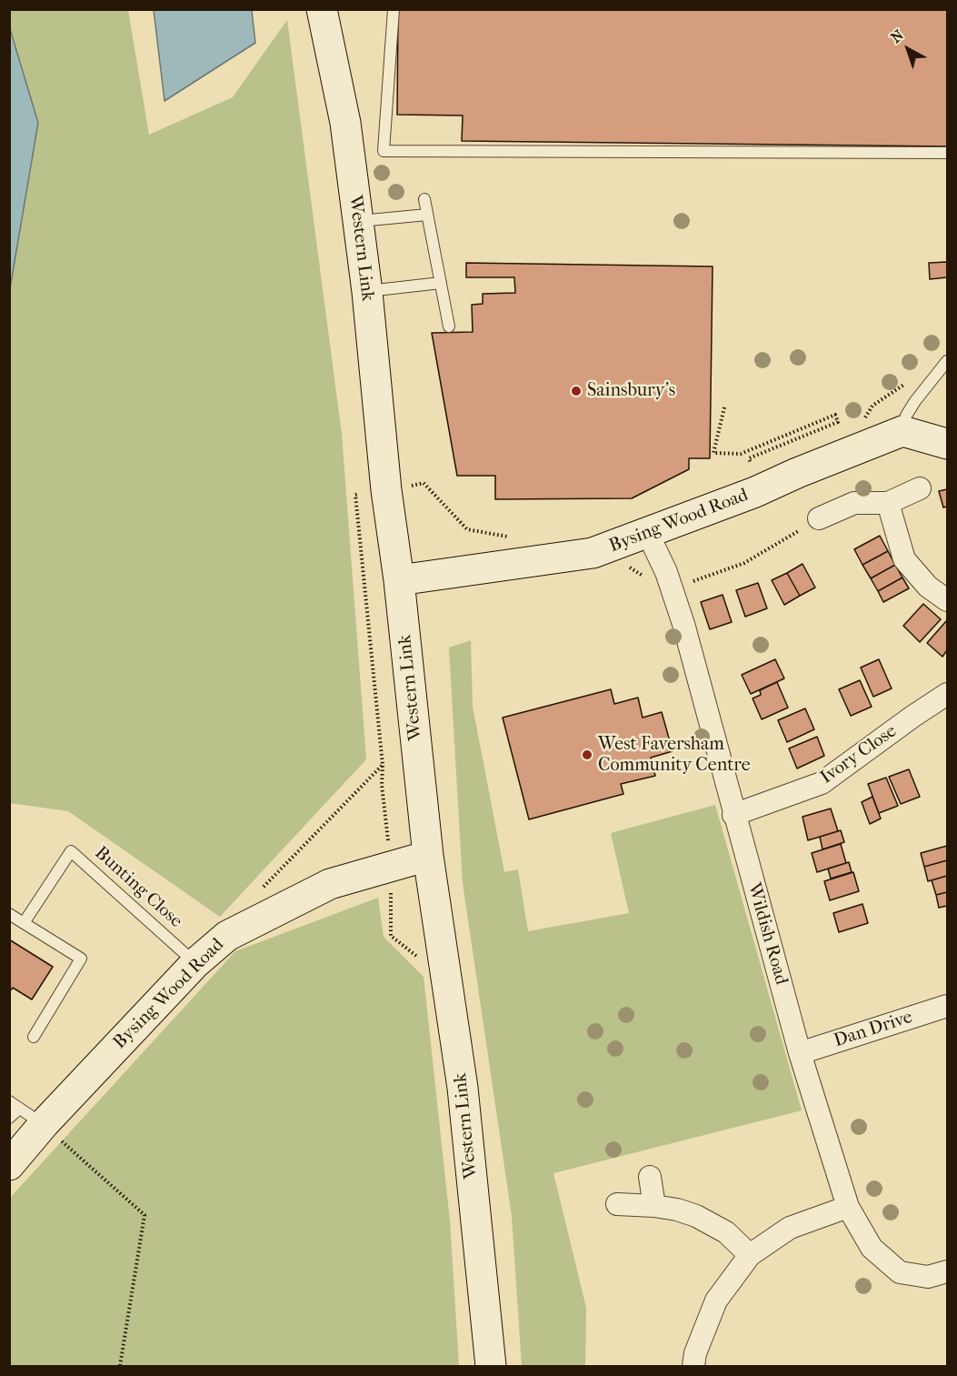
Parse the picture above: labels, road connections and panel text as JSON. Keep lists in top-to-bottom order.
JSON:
{
  "streets": {
    "main road": ["Western Link", "Bysing Wood Road"],
    "street": ["Ivory Close", "Wildish Road", "Dan Drive"],
    "lane": ["Bunting Close"]
  },
  "crossings": [
    ["Western Link", "Bysing Wood Road"],
    ["Bysing Wood Road", "Bunting Close"],
    ["Bysing Wood Road", "Wildish Road"],
    ["Ivory Close", "Wildish Road"],
    ["Wildish Road", "Dan Drive"]
  ],
  "places": ["Sainsbury's", "West Faversham Community Centre"],
  "north": "top left"
}
